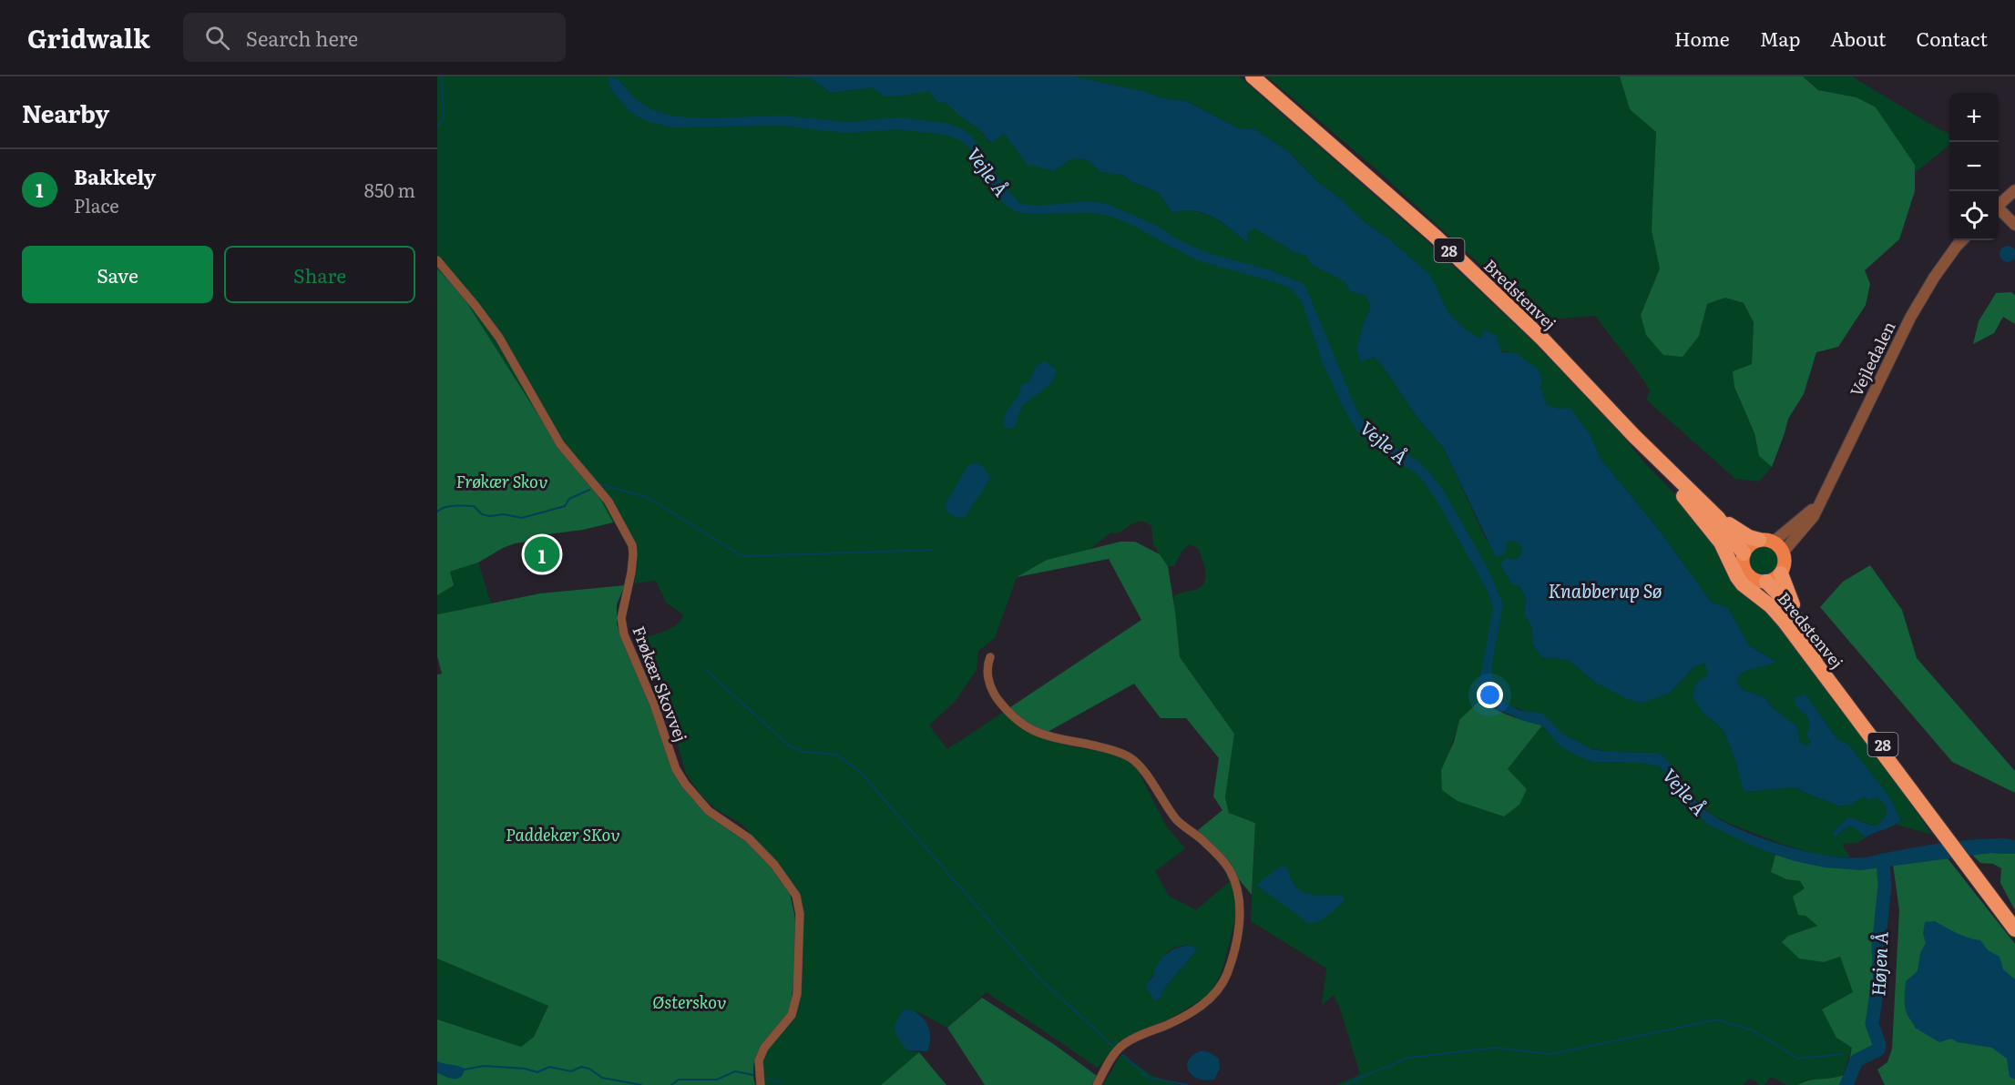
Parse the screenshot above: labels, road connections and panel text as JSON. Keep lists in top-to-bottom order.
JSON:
{
  "streets": {
    "highway": ["28", "Bredstenvej"],
    "street": ["Vejledalen", "Frøkær Skovvej"]
  },
  "crossings": [
    ["28", "Bredstenvej"],
    ["28", "Vejledalen"],
    ["Bredstenvej", "Vejledalen"]
  ],
  "water": ["Vejle Å", "Knabberup Sø", "Højen Å"],
  "parks": ["Frøkær Skov", "Paddekær SKov", "Østerskov"],
  "page": {
    "header": "Gridwalk",
    "search": "Search here",
    "nav": [
      "Home",
      "Map",
      "About",
      "Contact"
    ],
    "heading": "Nearby",
    "map_buttons": ["+", "−"],
    "list": [
      {
        "mark": "1",
        "name": "Bakkely",
        "note": "Place",
        "value": "850 m"
      }
    ],
    "buttons": ["Save", "Share"],
    "pins": "1"
  }
}
